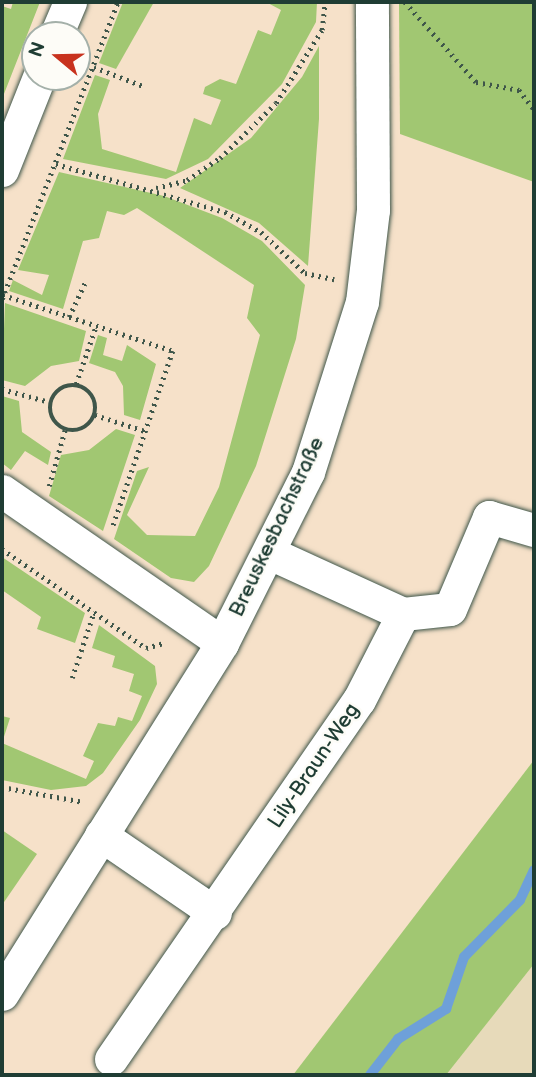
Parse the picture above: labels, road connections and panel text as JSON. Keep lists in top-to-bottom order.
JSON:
{
  "streets": {
    "street": ["Breuskesbachstraße", "Lily-Braun-Weg"]
  },
  "north": "left"
}
